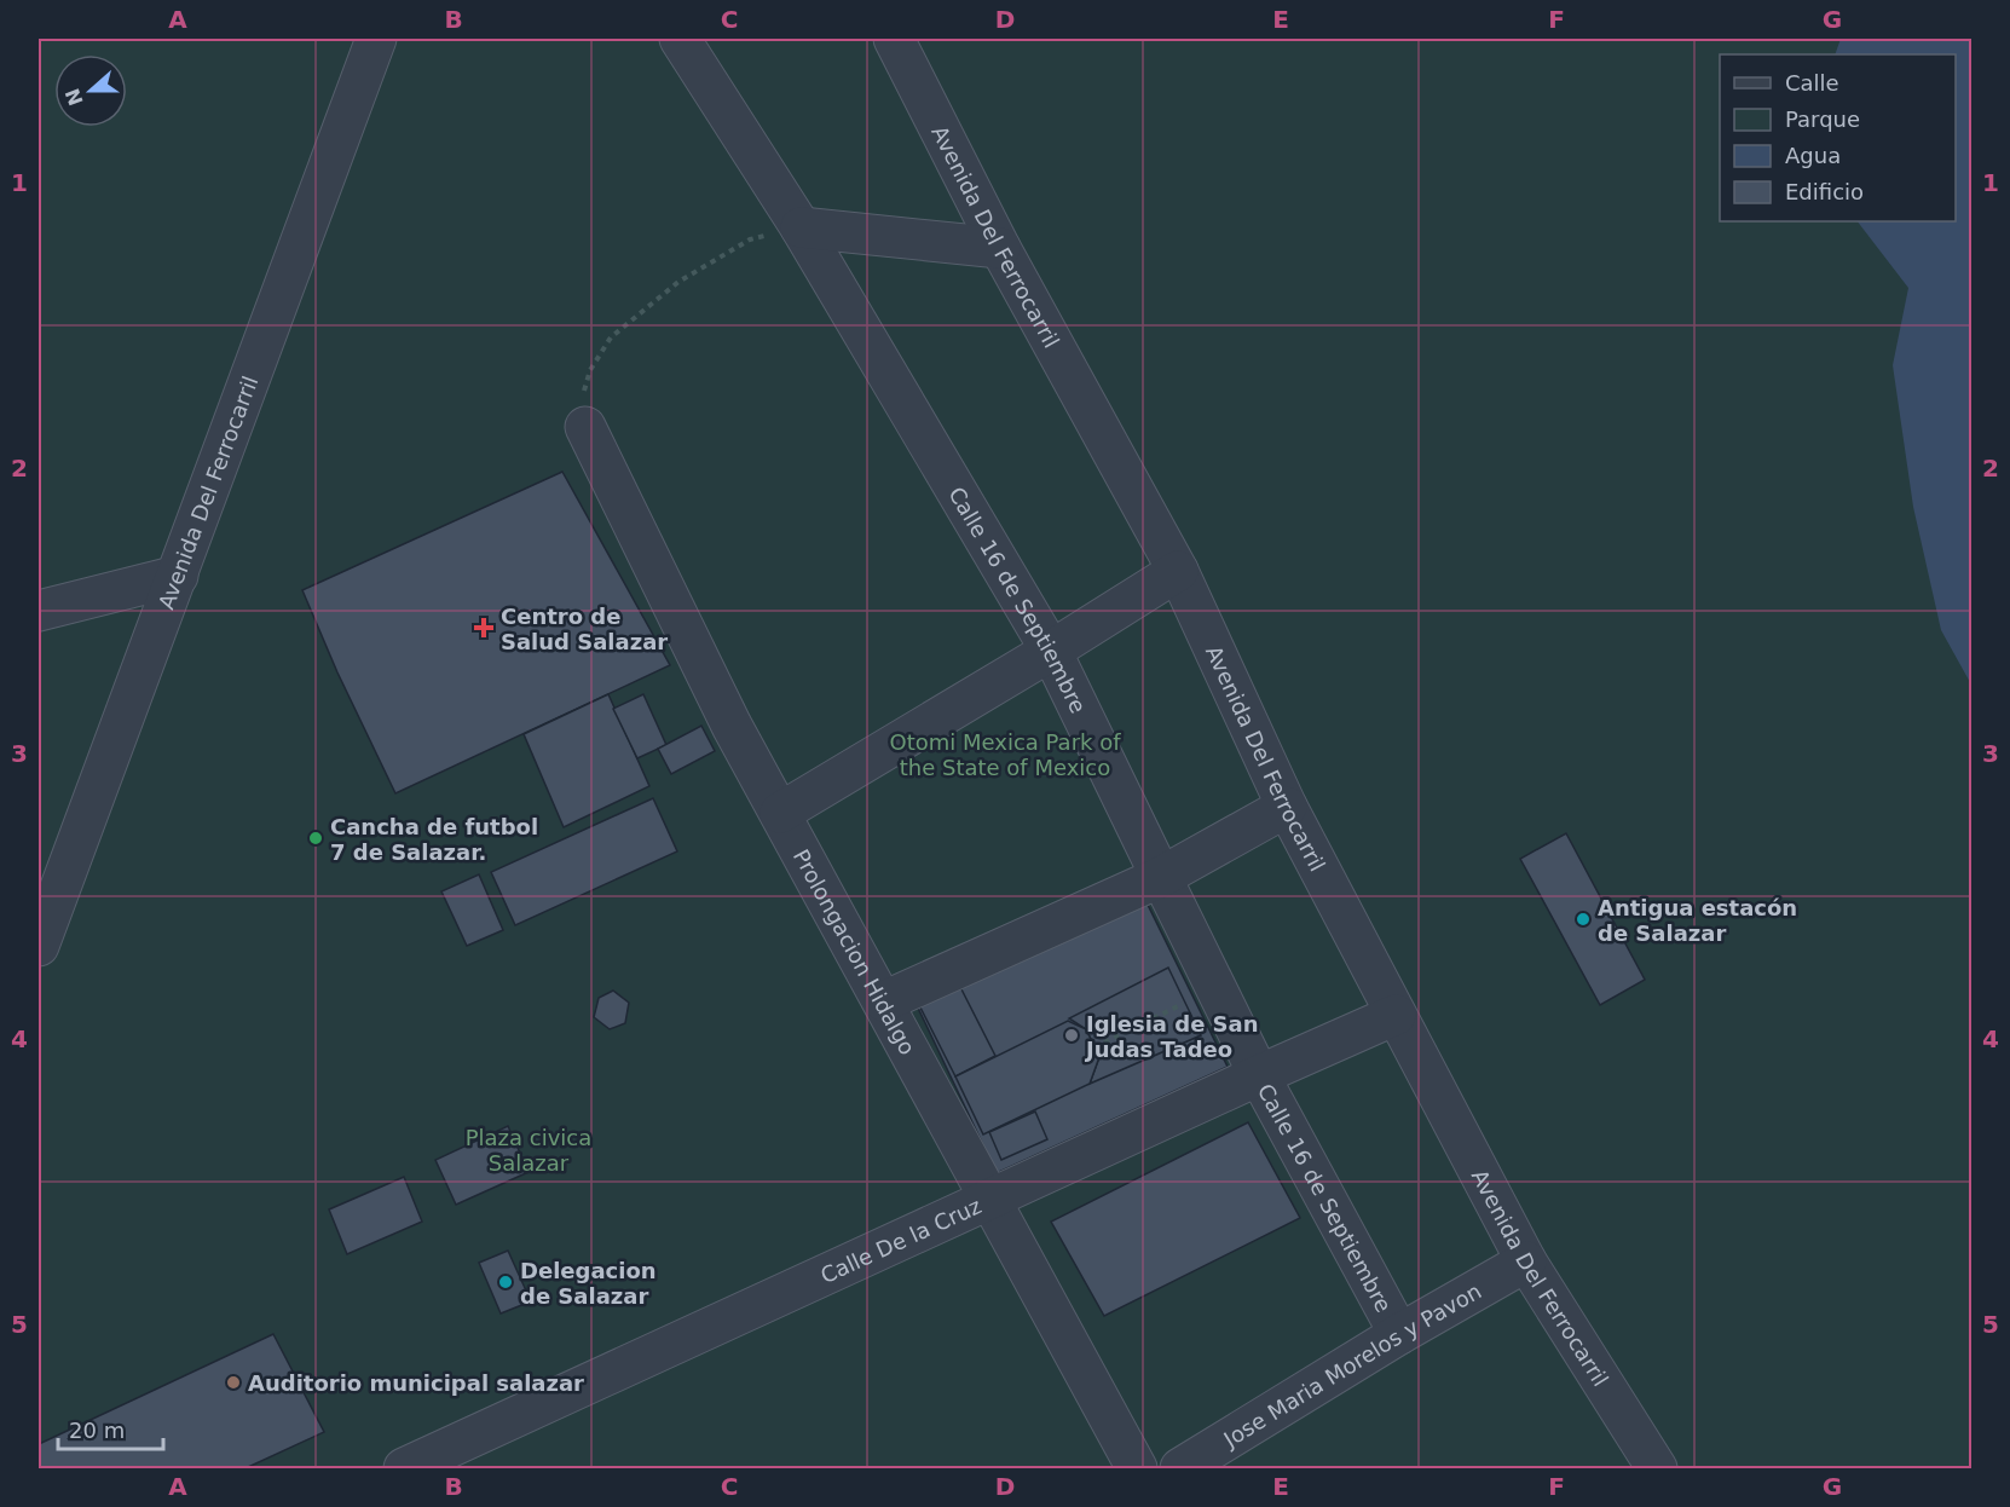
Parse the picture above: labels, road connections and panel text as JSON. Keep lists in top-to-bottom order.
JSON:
{
  "streets": {
    "street": [
      "Avenida Del Ferrocarril",
      "Calle 16 de Septiembre",
      "Prolongacion Hidalgo",
      "Calle De la Cruz",
      "Jose Maria Morelos y Pavon"
    ]
  },
  "crossings": [
    ["Avenida Del Ferrocarril", "Calle De la Cruz"],
    ["Avenida Del Ferrocarril", "Jose Maria Morelos y Pavon"],
    ["Calle 16 de Septiembre", "Calle De la Cruz"],
    ["Calle 16 de Septiembre", "Jose Maria Morelos y Pavon"],
    ["Prolongacion Hidalgo", "Calle De la Cruz"]
  ],
  "parks": ["Otomi Mexica Park of the State of Mexico", "Plaza civica Salazar"],
  "places": {
    "health": ["Centro de Salud Salazar"],
    "other": [
      "Cancha de futbol 7 de Salazar.",
      "Antigua estacón de Salazar",
      "Iglesia de San Judas Tadeo",
      "Delegacion de Salazar",
      "Auditorio municipal salazar"
    ]
  },
  "legend": [
    "Calle",
    "Parque",
    "Agua",
    "Edificio"
  ],
  "scale_bar": "20 m",
  "north": "left",
  "grid": {
    "columns": [
      "A",
      "B",
      "C",
      "D",
      "E",
      "F",
      "G"
    ],
    "rows": [
      "1",
      "2",
      "3",
      "4",
      "5"
    ]
  }
}
